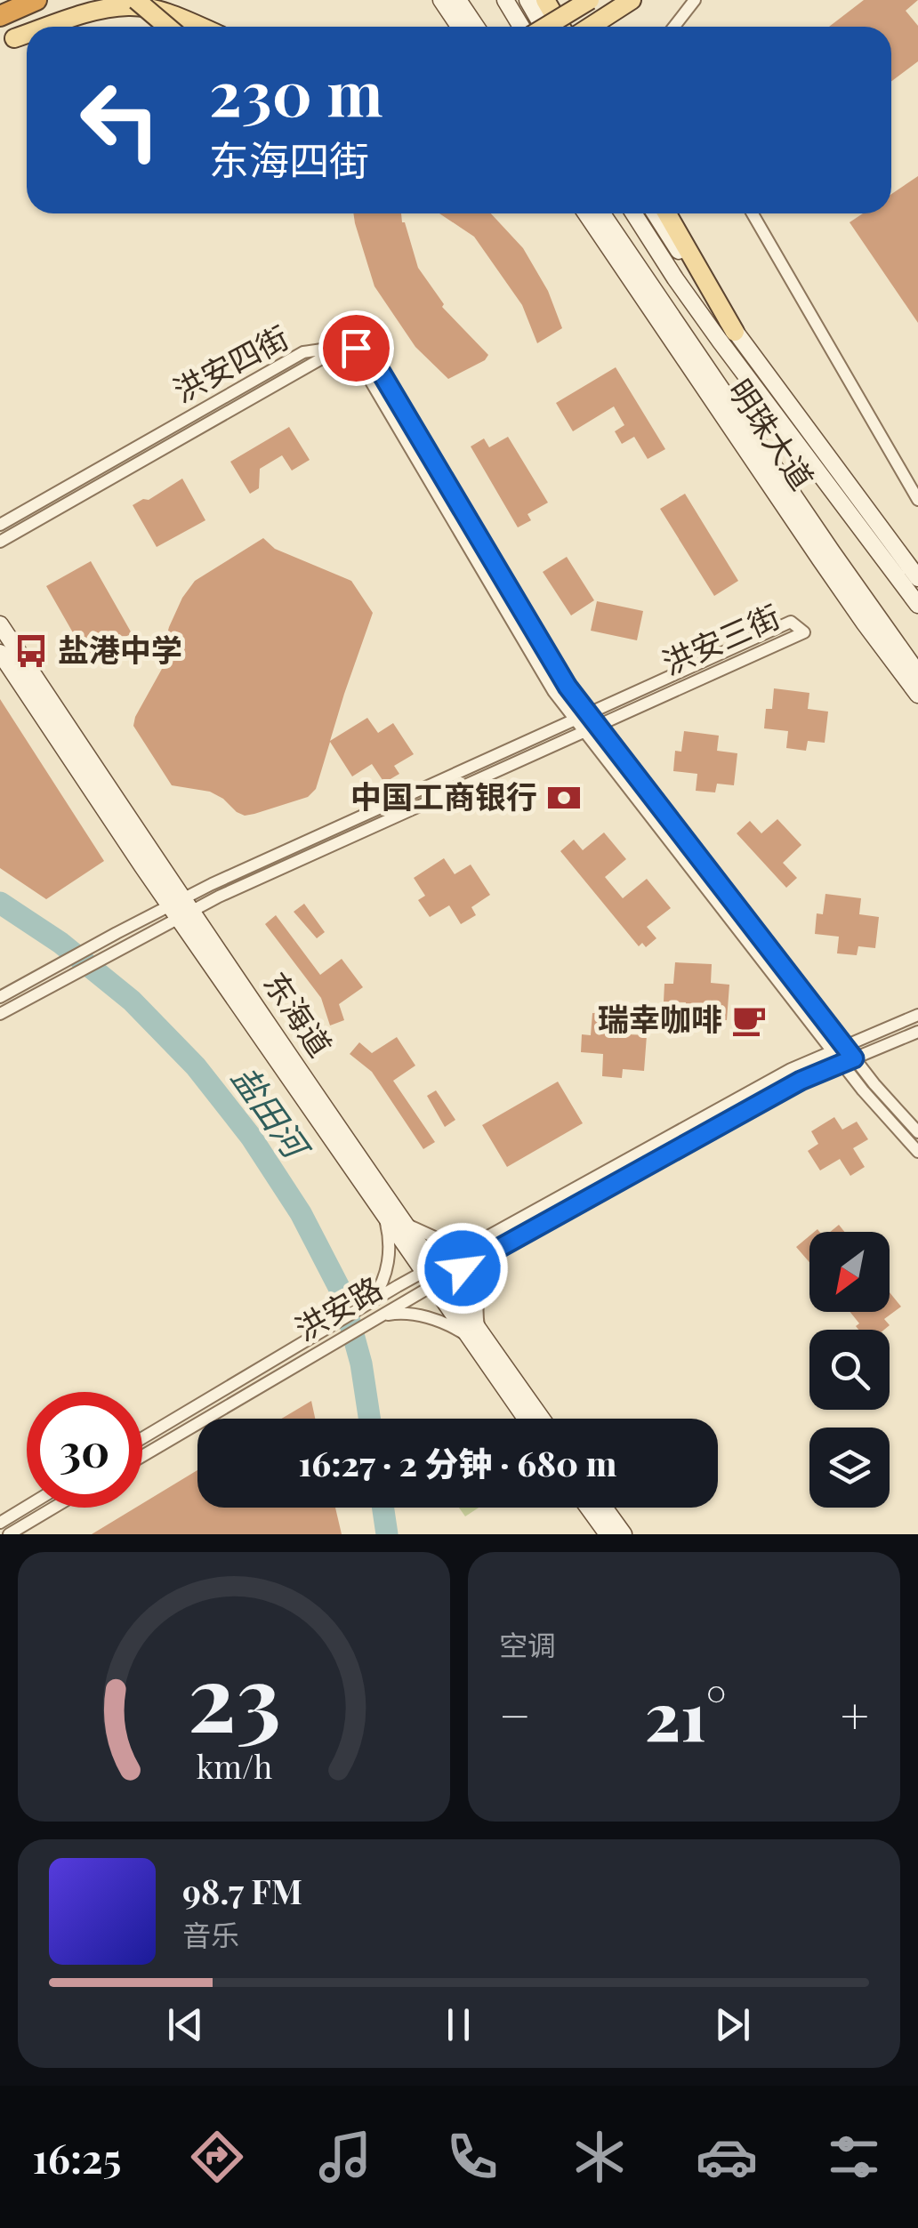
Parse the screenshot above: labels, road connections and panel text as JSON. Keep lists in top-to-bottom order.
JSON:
{
  "streets": {
    "street": [
      "洪安四街",
      "明珠大道",
      "洪安三街",
      "东海道",
      "洪安路"
    ]
  },
  "crossings": [
    ["洪安三街", "东海道"],
    ["东海道", "洪安路"]
  ],
  "water": ["盐田河"],
  "places": {
    "bus stop": ["盐港中学"],
    "bank": ["中国工商银行"],
    "cafe": ["瑞幸咖啡"]
  },
  "north": "bottom left",
  "page": {
    "turn": ["230 m", "东海四街"],
    "limit": "30",
    "trip": "16:27 · 2 分钟 · 680 m",
    "tile": "空调",
    "heat": ["−", "21°", "+"],
    "song": ["98.7 FM", "音乐"],
    "tabs": "16:25",
    "gauge": ["23", "km/h"]
  }
}
